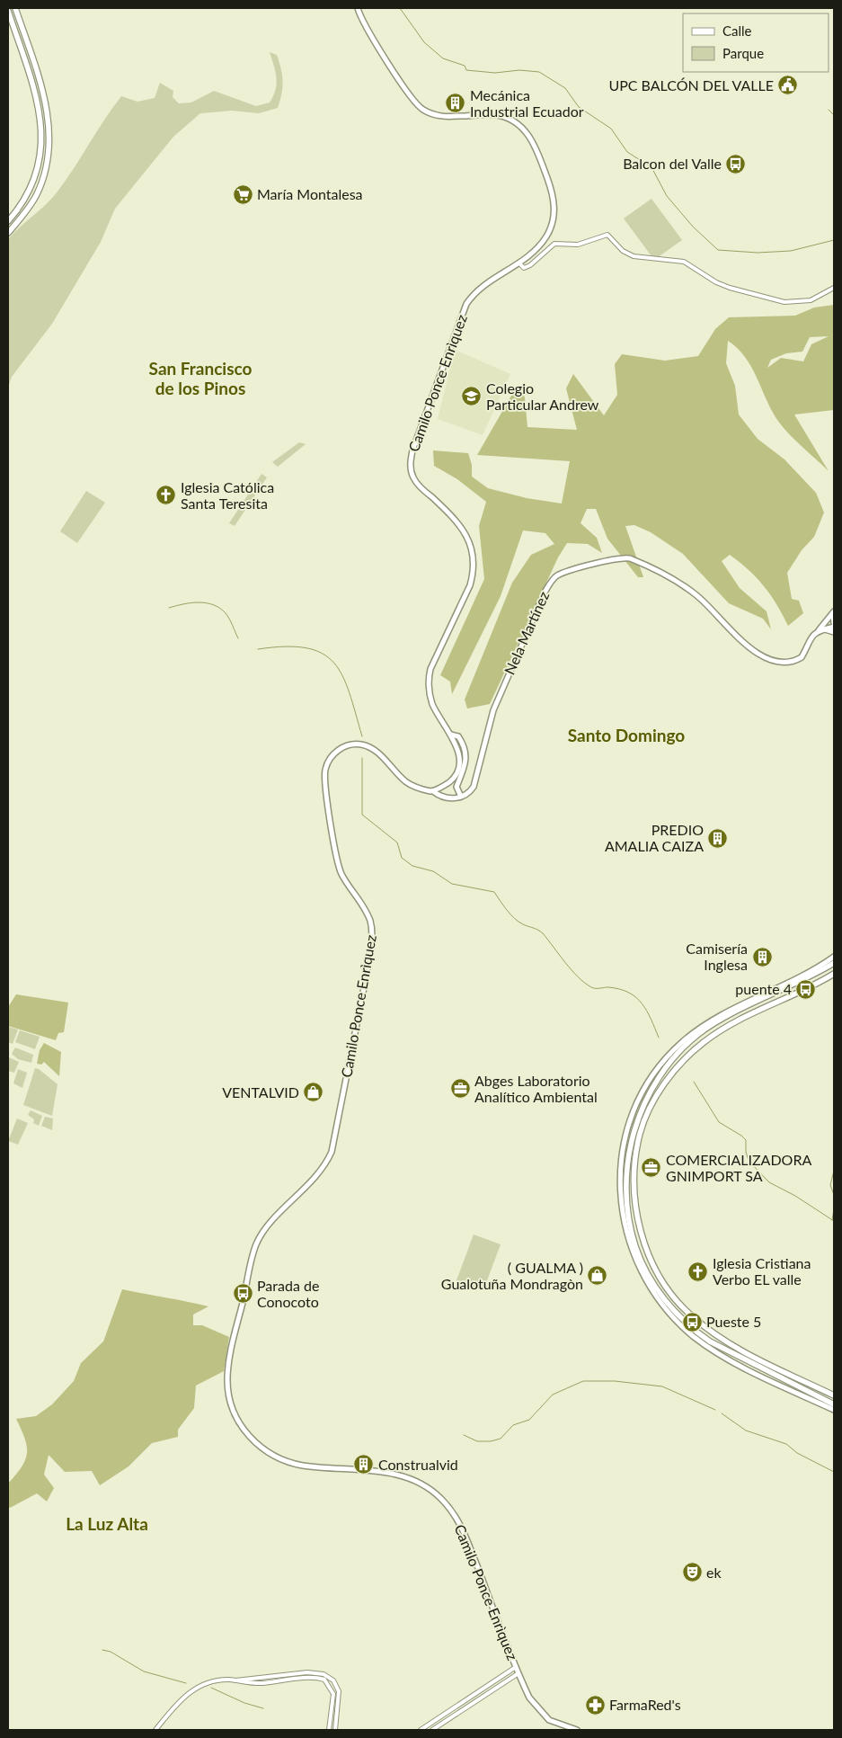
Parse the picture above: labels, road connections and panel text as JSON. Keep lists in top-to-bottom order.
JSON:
{
  "streets": {
    "main road": ["Camilo Ponce Enrìquez", "Nela Martínez"]
  },
  "districts": ["San Francisco de los Pinos", "Santo Domingo", "La Luz Alta"],
  "places": {
    "public building": ["UPC BALCÓN DEL VALLE"],
    "building": [
      "Mecánica Industrial Ecuador",
      "PREDIO AMALIA CAIZA",
      "Camisería Inglesa",
      "Construalvid"
    ],
    "bus stop": [
      "Balcon del Valle",
      "puente 4",
      "Parada de Conocoto",
      "Pueste 5"
    ],
    "supermarket": ["María Montalesa"],
    "school or university": ["Colegio Particular Andrew"],
    "church": ["Iglesia Católica Santa Teresita", "Iglesia Cristiana Verbo EL valle"],
    "office": ["Abges Laboratorio Analítico Ambiental", "COMERCIALIZADORA GNIMPORT SA"],
    "shop": ["VENTALVID", "( GUALMA ) Gualotuña Mondragòn"],
    "theatre": ["ek"],
    "pharmacy": ["FarmaRed's"]
  },
  "legend": ["Calle", "Parque"]
}
